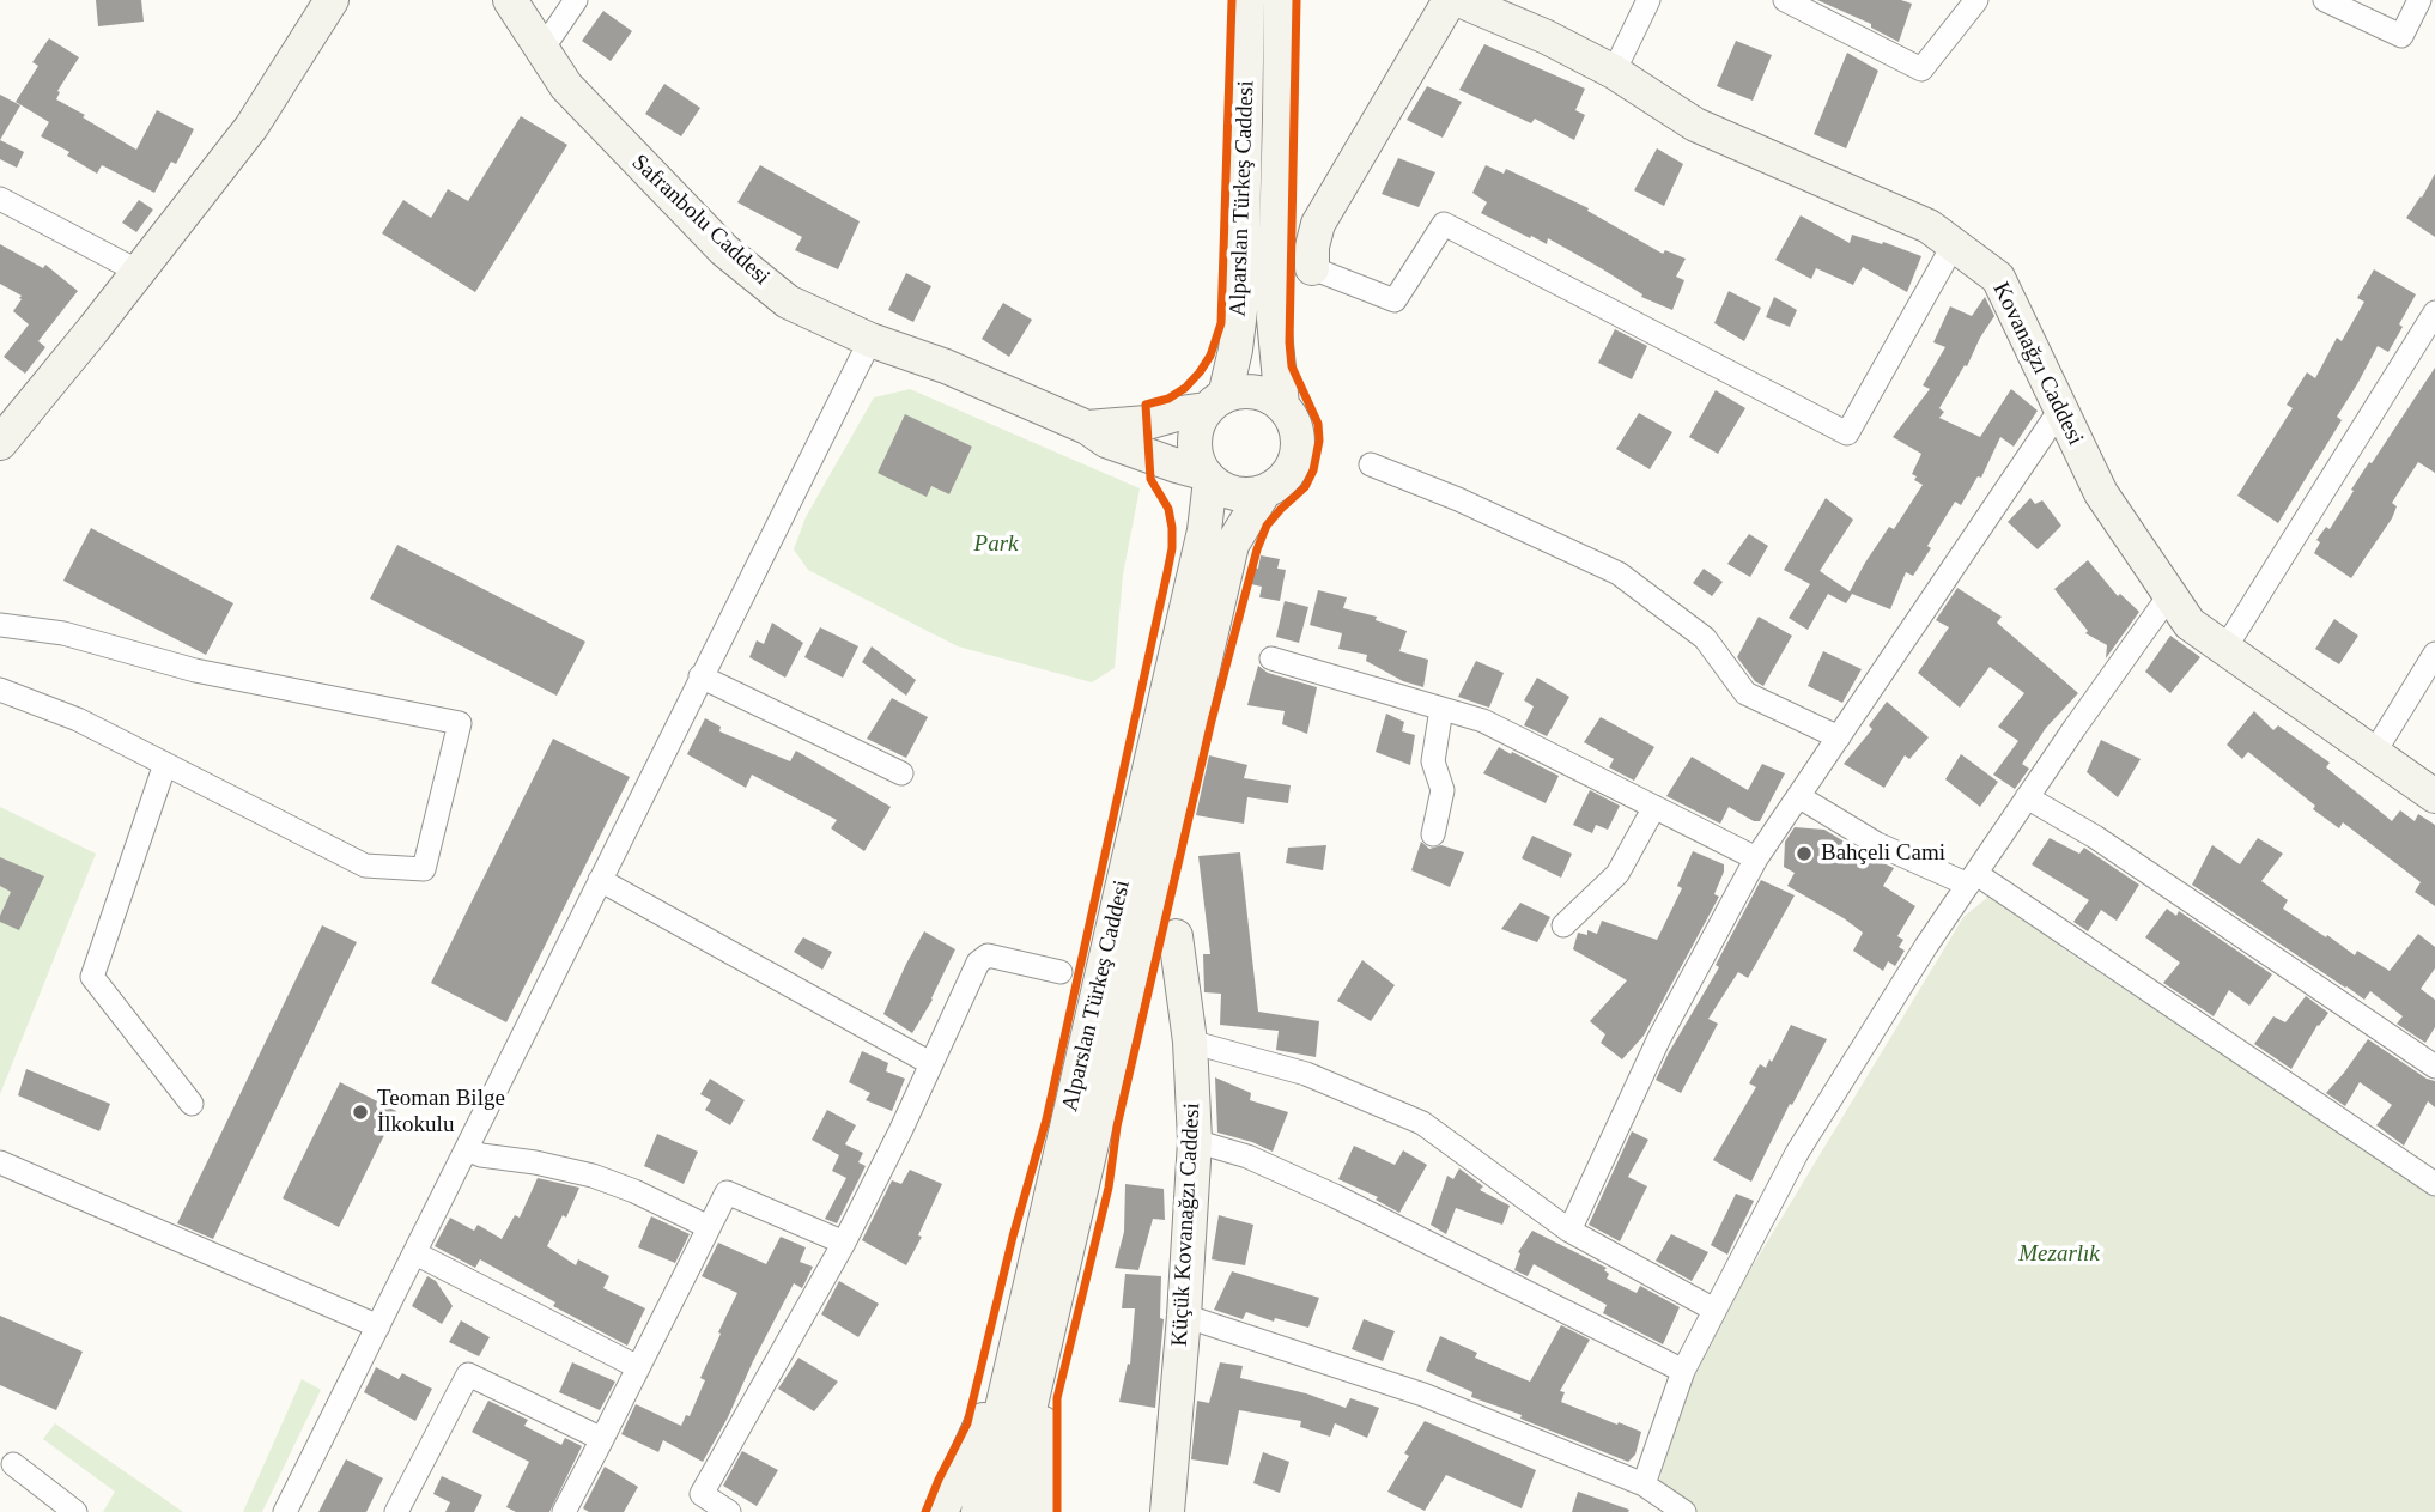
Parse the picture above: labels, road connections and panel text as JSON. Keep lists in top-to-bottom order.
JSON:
{
  "streets": {
    "main road": [
      "Alparslan Türkeş Caddesi",
      "Safranbolu Caddesi",
      "Kovanağzı Caddesi",
      "Küçük Kovanağzı Caddesi"
    ]
  },
  "crossings": [
    ["Alparslan Türkeş Caddesi", "Safranbolu Caddesi"]
  ],
  "parks": ["Park", "Mezarlık"],
  "places": ["Bahçeli Cami", "Teoman Bilge İlkokulu"]
}
